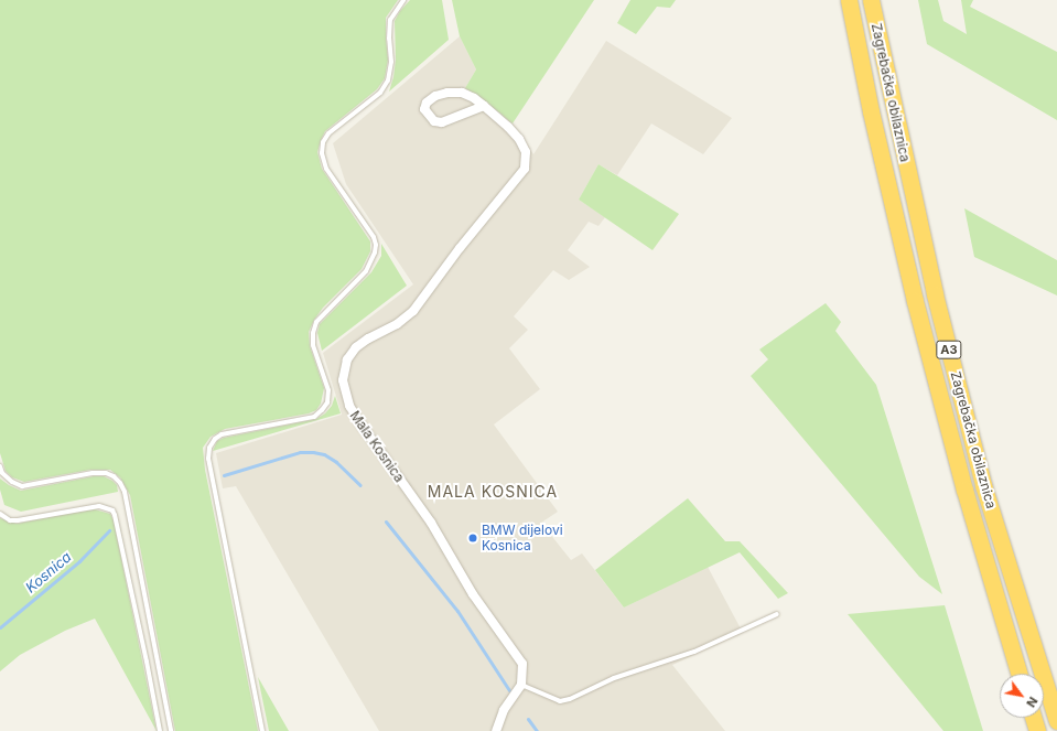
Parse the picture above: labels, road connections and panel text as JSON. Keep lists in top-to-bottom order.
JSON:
{
  "streets": {
    "highway": ["Zagrebačka obilaznica", "A3"],
    "street": ["Mala Kosnica"]
  },
  "districts": ["MALA KOSNICA"],
  "water": ["Kosnica"],
  "places": ["BMW dijelovi Kosnica"],
  "north": "bottom right"
}
